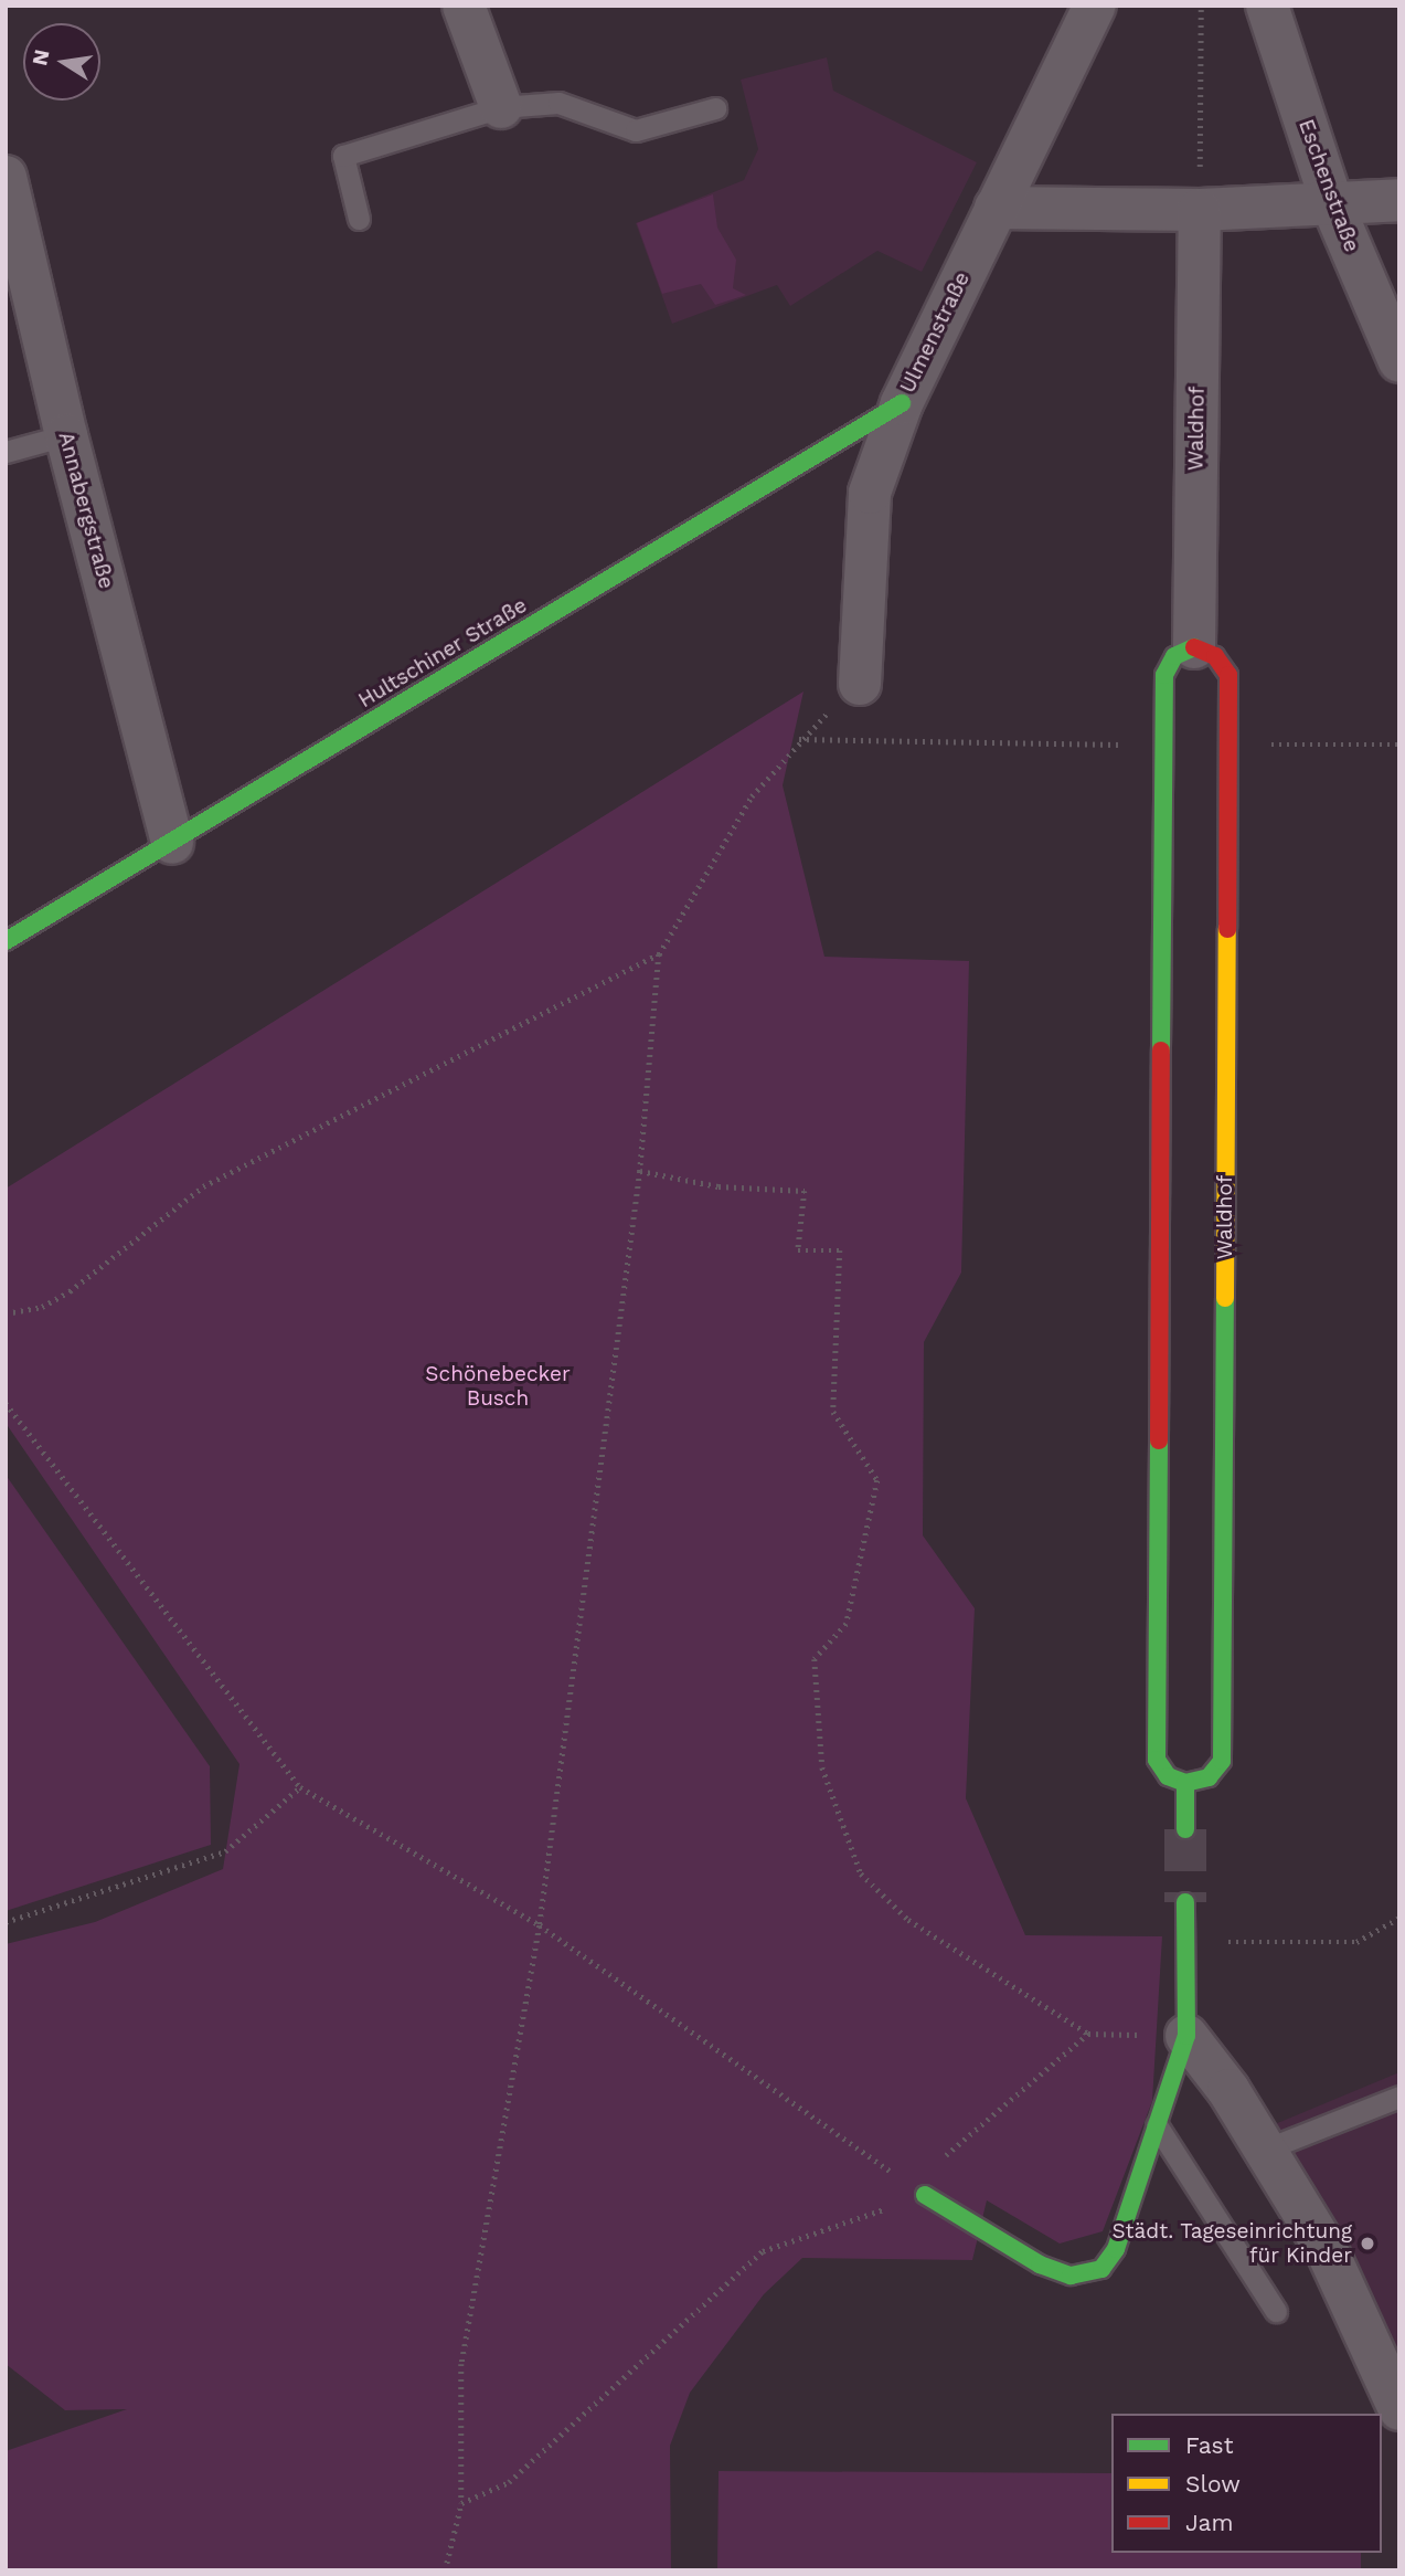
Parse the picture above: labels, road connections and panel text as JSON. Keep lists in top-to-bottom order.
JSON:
{
  "streets": {
    "street": [
      "Eschenstraße",
      "Ulmenstraße",
      "Waldhof",
      "Annabergstraße",
      "Hultschiner Straße"
    ]
  },
  "crossings": [
    ["Ulmenstraße", "Hultschiner Straße"],
    ["Annabergstraße", "Hultschiner Straße"]
  ],
  "parks": ["Schönebecker Busch"],
  "places": ["Städt. Tageseinrichtung für Kinder"],
  "legend": ["Fast", "Slow", "Jam"],
  "north": "left"
}
